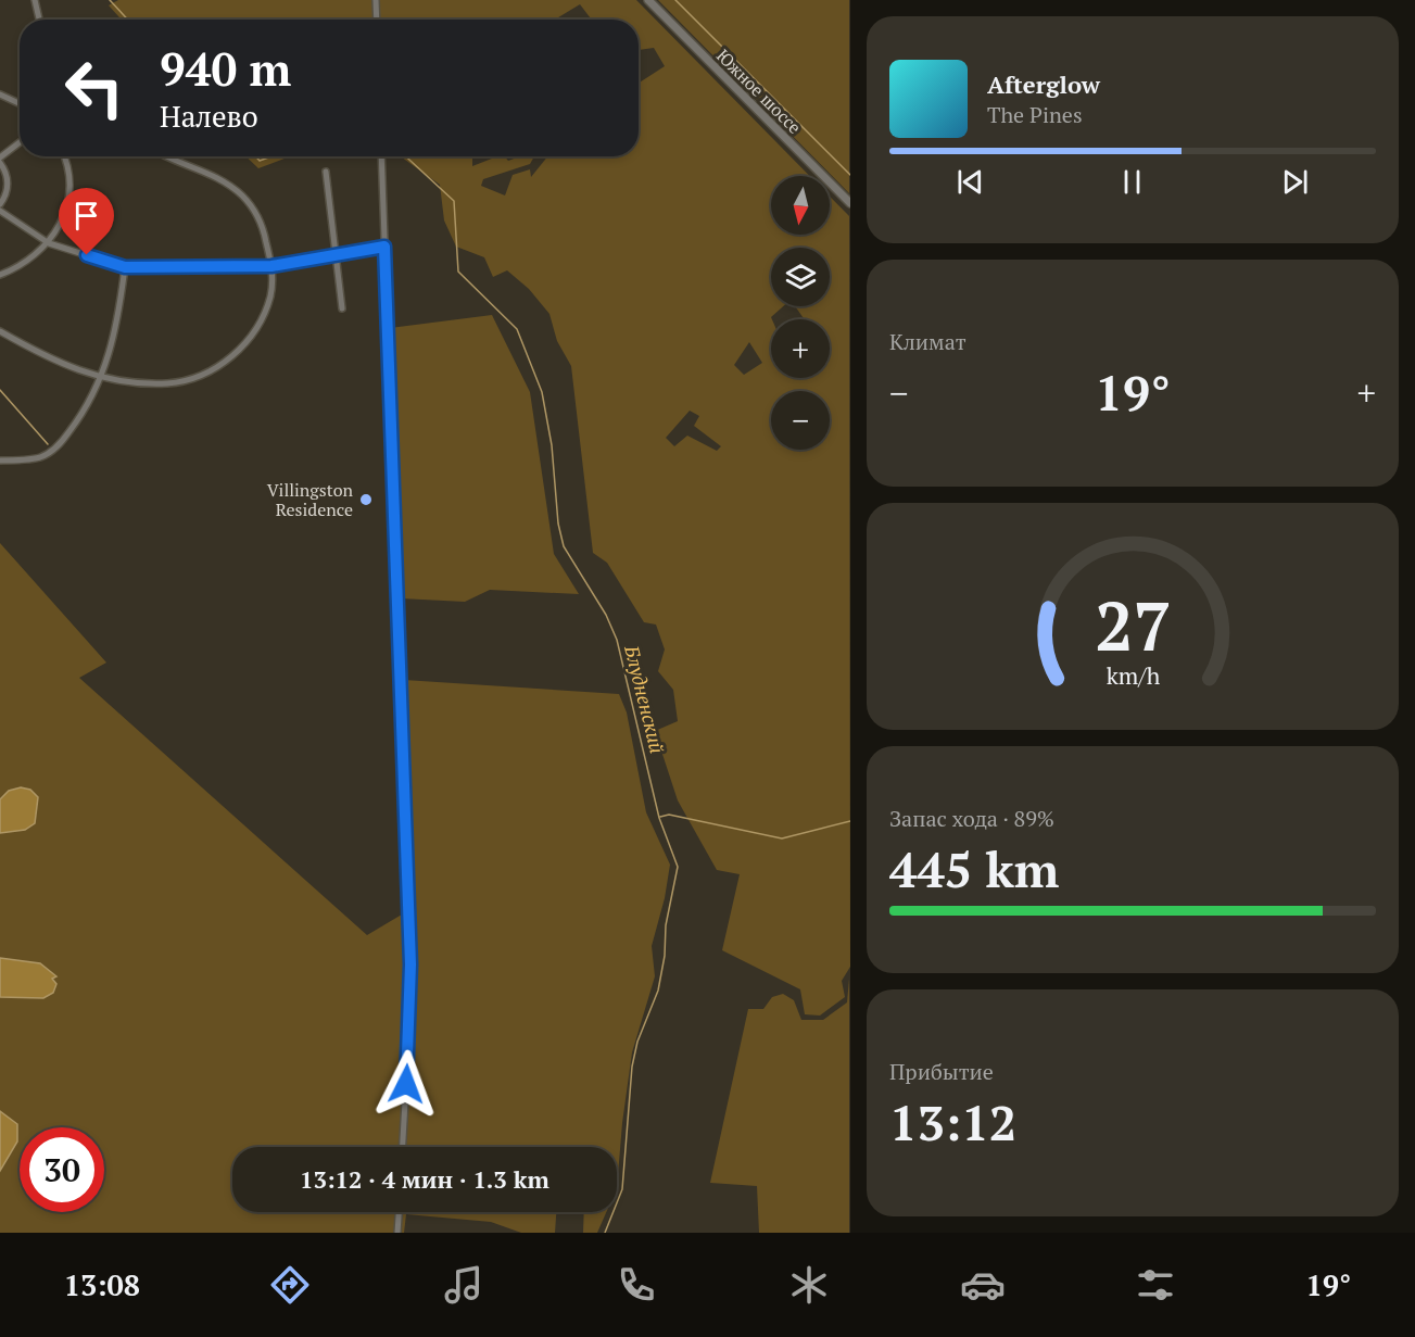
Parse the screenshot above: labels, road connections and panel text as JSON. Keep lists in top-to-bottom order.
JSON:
{
  "streets": {
    "street": ["Южное шоссе"]
  },
  "water": ["Блудненский"],
  "places": ["Villingston Residence"],
  "north": "bottom",
  "page": {
    "turn": ["940 m", "Налево"],
    "song": ["Afterglow", "The Pines"],
    "map_buttons": ["+", "−"],
    "tile": [
      "Климат",
      ["Запас хода · 89%", "445 km"],
      ["Прибытие", "13:12"]
    ],
    "heat": ["−", "19°", "+"],
    "limit": "30",
    "trip": "13:12 · 4 мин · 1.3 km",
    "tabs": ["13:08", "19°"],
    "gauge": ["27", "km/h"]
  }
}
